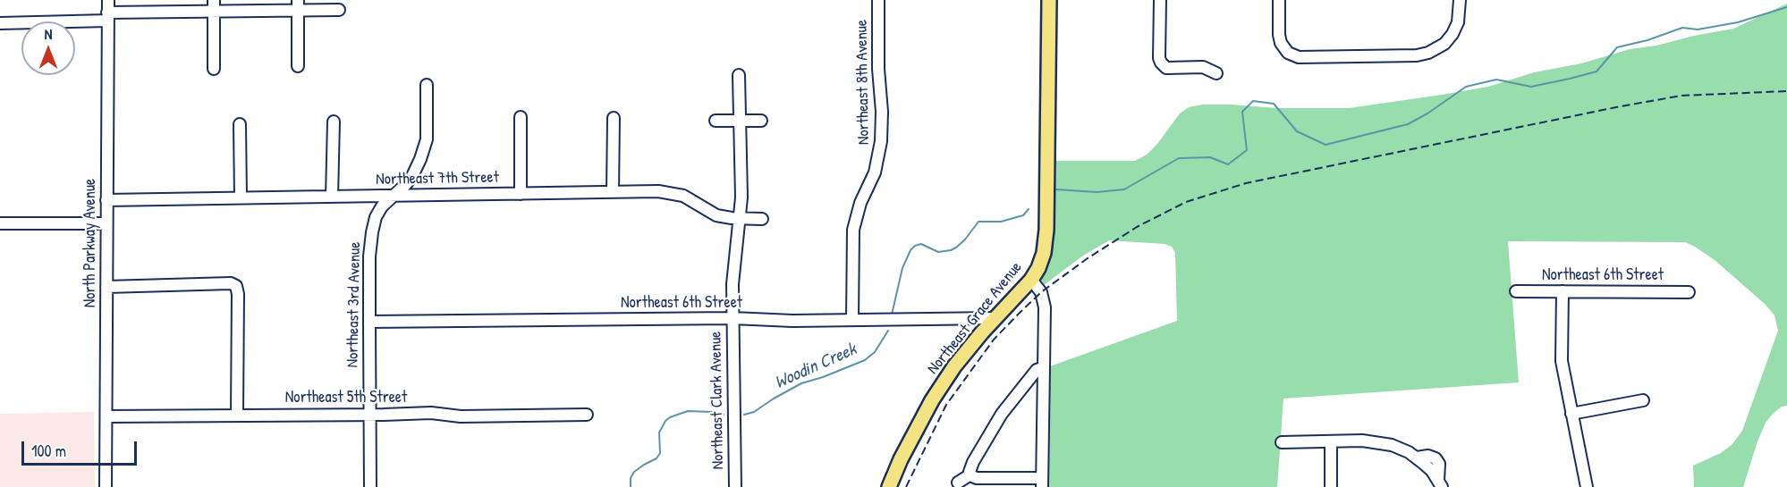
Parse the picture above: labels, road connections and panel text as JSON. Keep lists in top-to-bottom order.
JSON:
{
  "streets": {
    "main road": ["Northeast Grace Avenue"],
    "street": [
      "Northeast 8th Avenue",
      "Northeast 7th Street",
      "North Parkway Avenue",
      "Northeast 6th Street",
      "Northeast 3rd Avenue",
      "Northeast 5th Street",
      "Northeast Clark Avenue"
    ]
  },
  "crossings": [
    ["Northeast 8th Avenue", "Northeast 6th Street"],
    ["Northeast 7th Street", "North Parkway Avenue"],
    ["Northeast 7th Street", "Northeast 3rd Avenue"],
    ["Northeast 7th Street", "Northeast Clark Avenue"],
    ["North Parkway Avenue", "Northeast 5th Street"],
    ["Northeast 6th Street", "Northeast 3rd Avenue"],
    ["Northeast 6th Street", "Northeast Grace Avenue"],
    ["Northeast 6th Street", "Northeast Clark Avenue"],
    ["Northeast 3rd Avenue", "Northeast 5th Street"]
  ],
  "water": ["Woodin Creek"],
  "scale_bar": "100 m",
  "north": "top"
}
